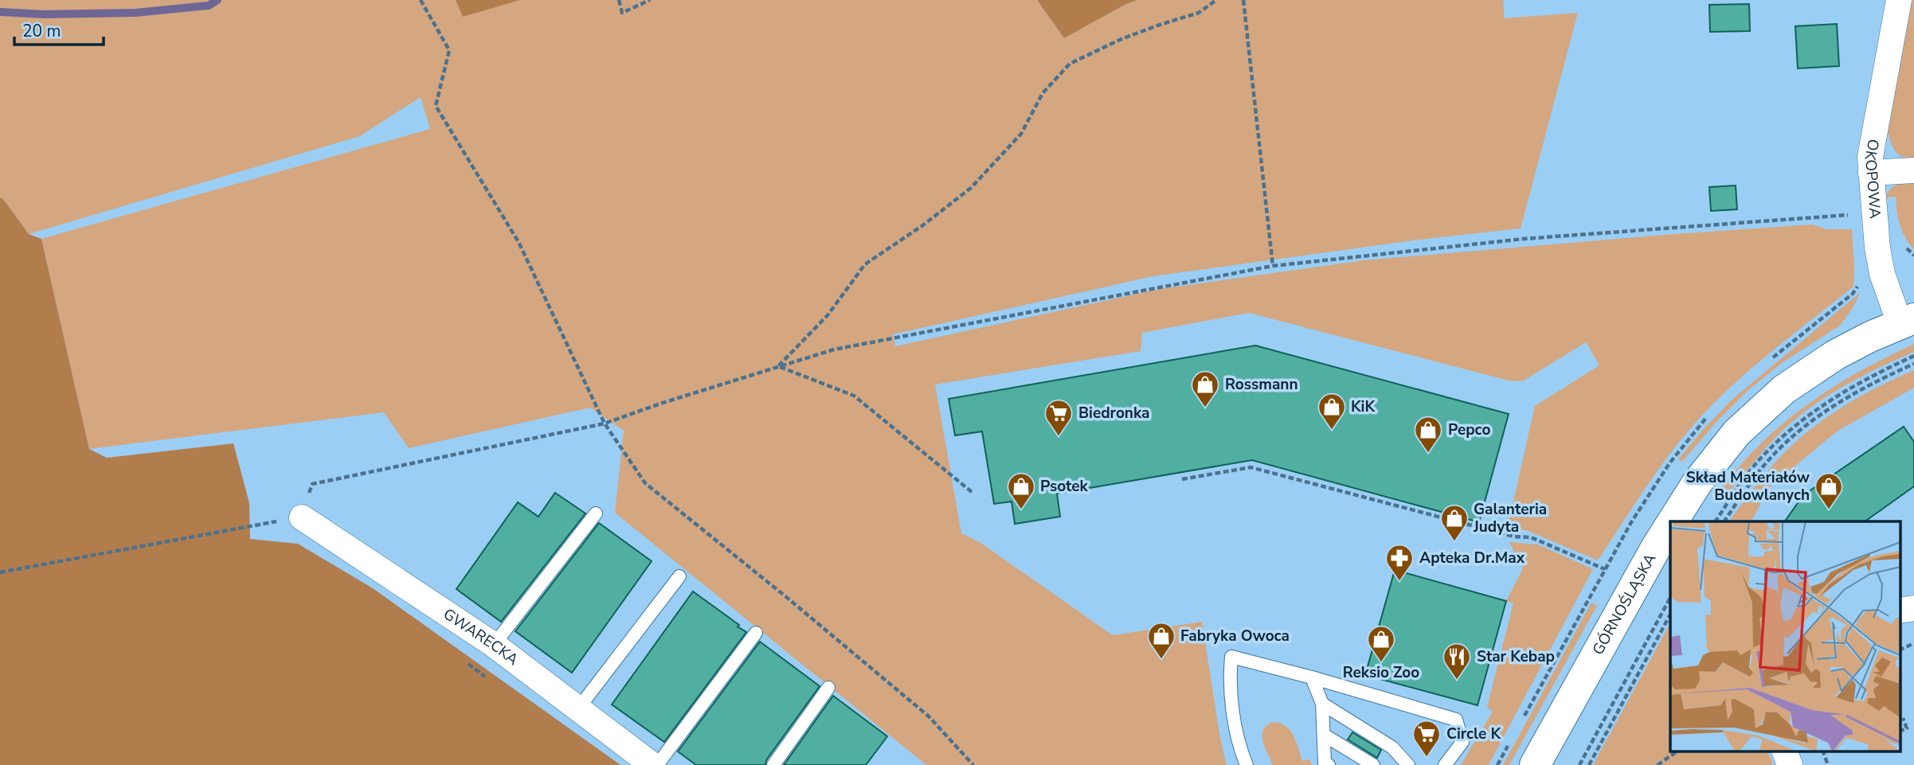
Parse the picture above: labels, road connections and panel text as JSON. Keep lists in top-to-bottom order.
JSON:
{
  "streets": {
    "street": ["OKOPOWA", "GÓRNOŚLĄSKA", "GWARECKA"]
  },
  "crossings": [
    ["OKOPOWA", "GÓRNOŚLĄSKA"]
  ],
  "places": {
    "shop": [
      "Rossmann",
      "KiK",
      "Pepco",
      "Psotek",
      "Skład Materiałów Budowlanych",
      "Galanteria Judyta",
      "Fabryka Owoca",
      "Reksio Zoo"
    ],
    "supermarket": ["Biedronka", "Circle K"],
    "pharmacy": ["Apteka Dr.Max"],
    "restaurant": ["Star Kebap"]
  },
  "scale_bar": "20 m"
}
